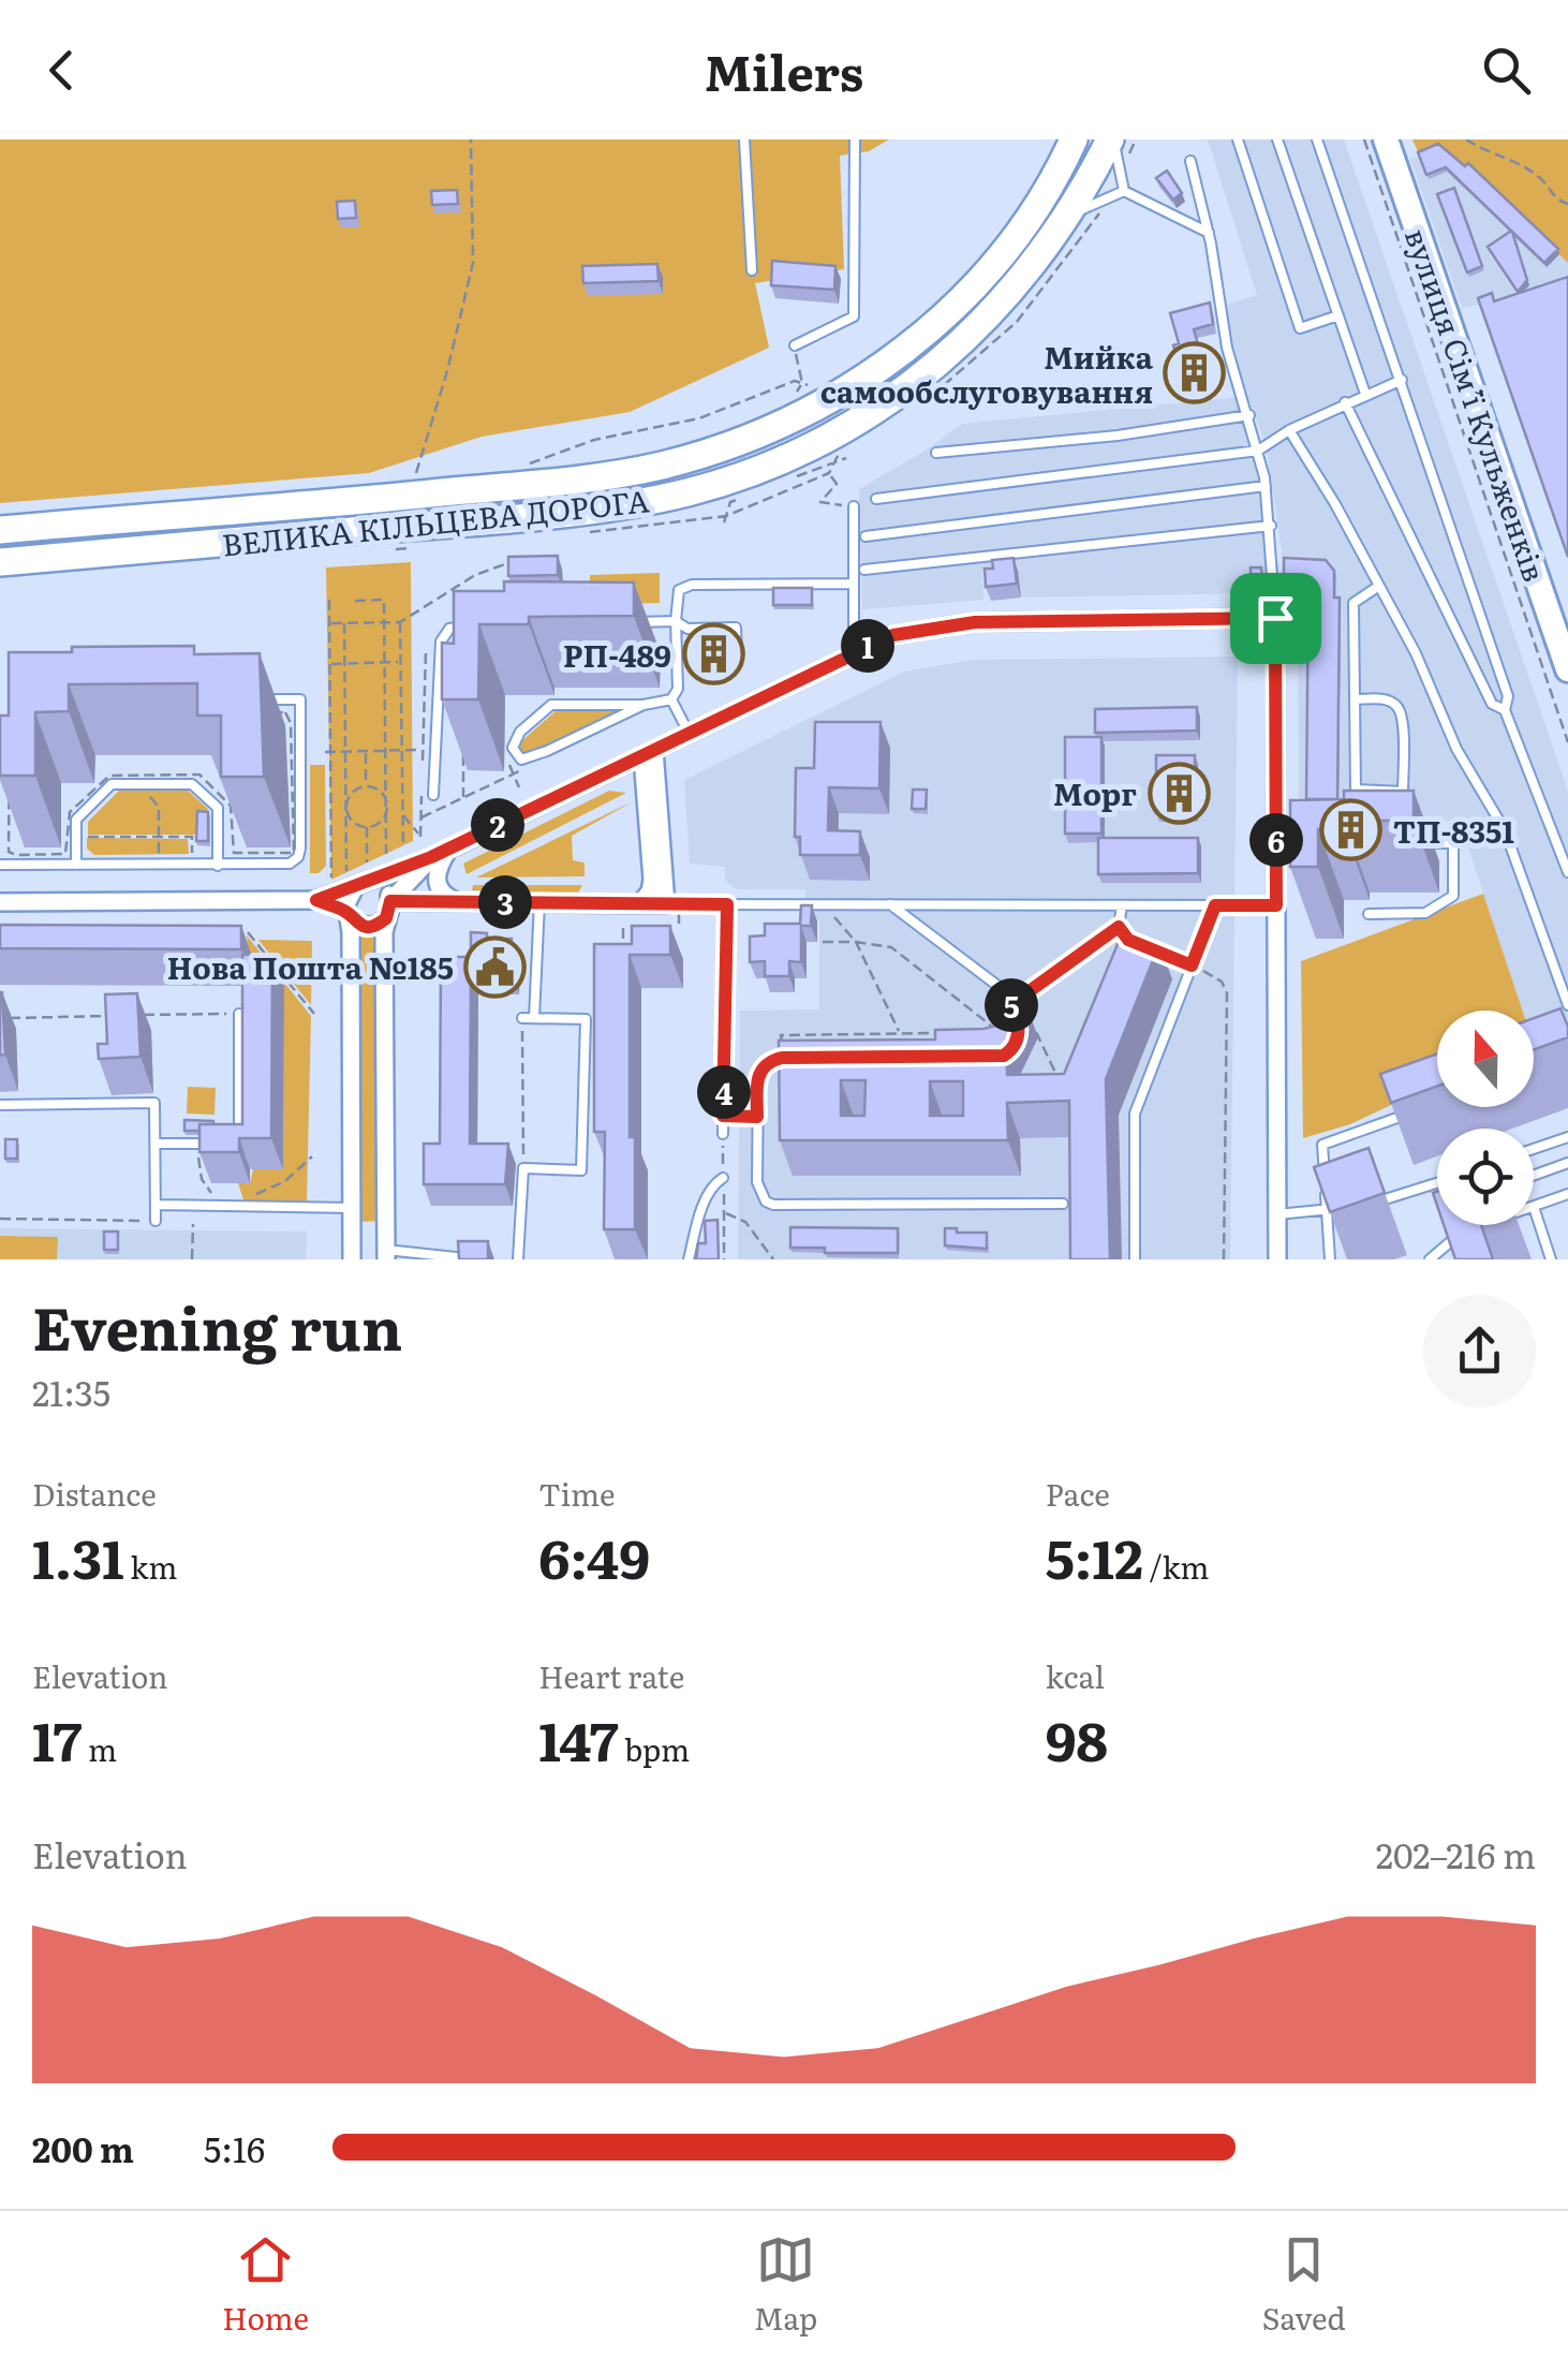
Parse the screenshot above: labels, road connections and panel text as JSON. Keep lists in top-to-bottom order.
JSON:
{
  "streets": {
    "main road": ["вулиця Сімʼї Кульженків", "ВЕЛИКА КІЛЬЦЕВА ДОРОГА"]
  },
  "places": {
    "building": [
      "Мийка самообслуговування",
      "РП-489",
      "Морг",
      "ТП-8351"
    ],
    "public building": ["Нова Пошта №185"]
  },
  "north": "top",
  "page": {
    "header": "Milers",
    "pins": [
      "1",
      "2",
      "6",
      "3",
      "5",
      "4"
    ],
    "heading": ["Evening run", "21:35"],
    "stats": [
      ["Distance", "1.31 km"],
      ["Time", "6:49"],
      ["Pace", "5:12 /km"],
      ["Elevation", "17 m"],
      ["Heart rate", "147 bpm"],
      ["kcal", "98"]
    ],
    "chart": ["Elevation", "202–216 m"],
    "list": [
      {
        "name": "200 m",
        "note": "5:16"
      }
    ],
    "tabs": ["Home", "Map", "Saved"]
  }
}
